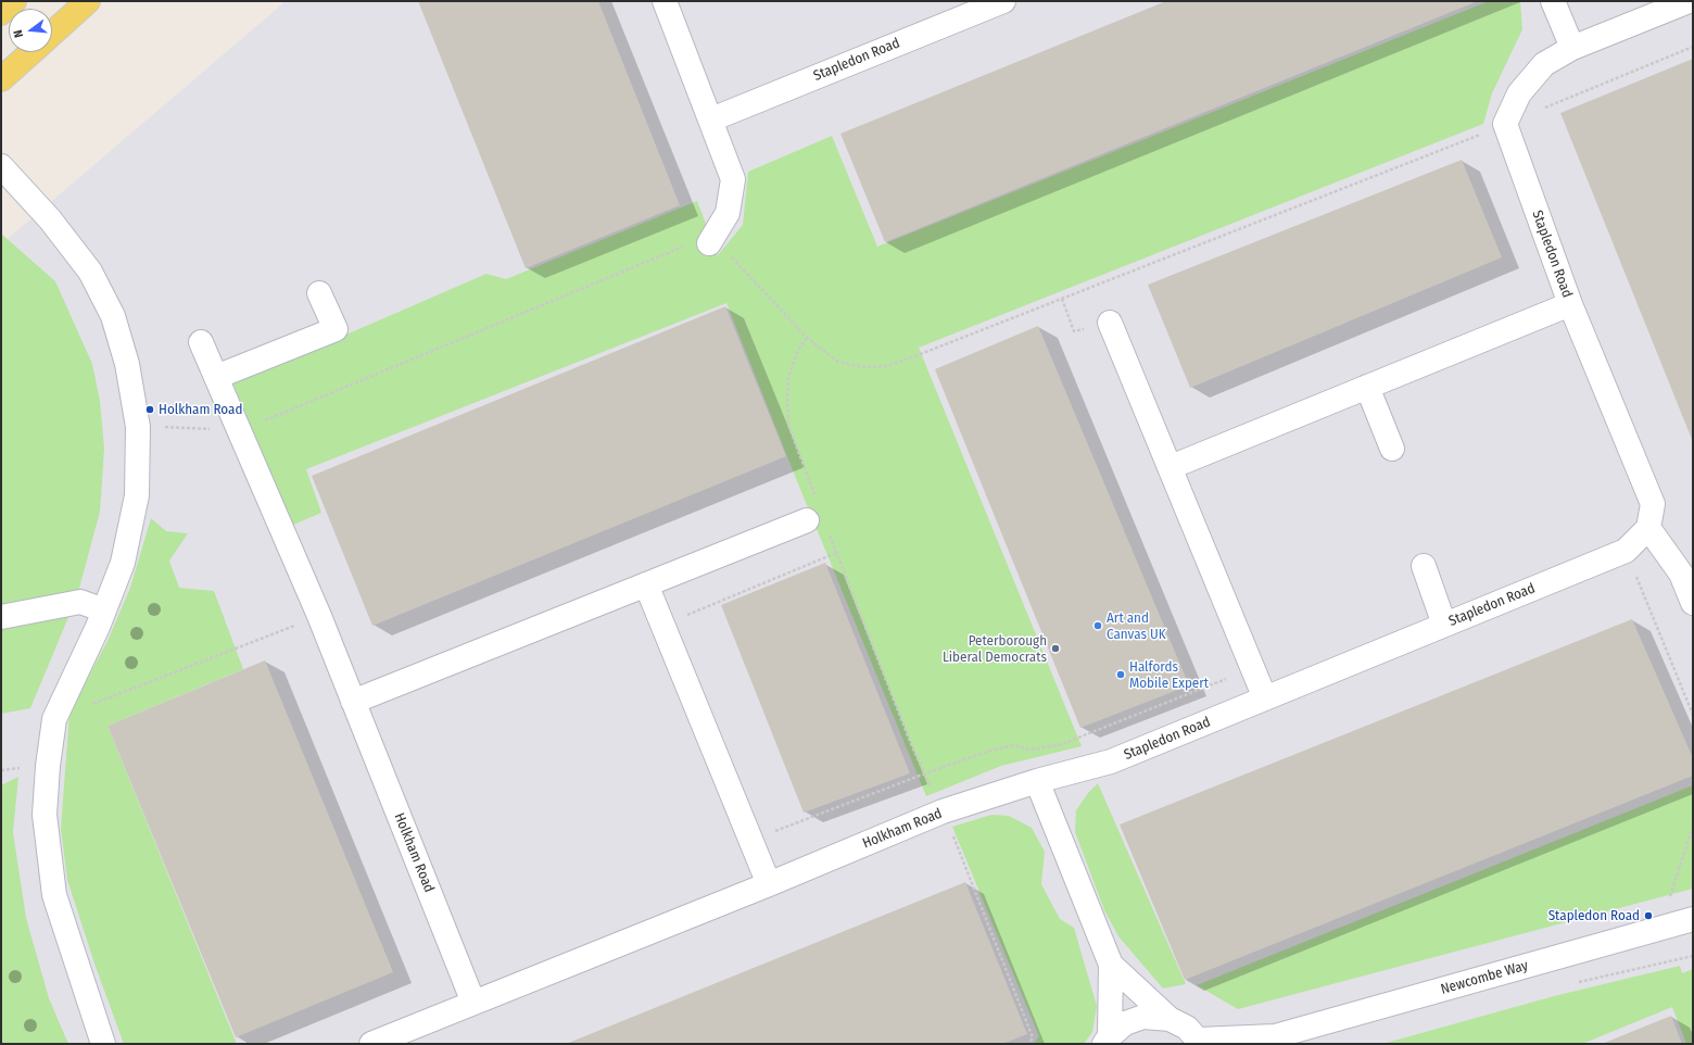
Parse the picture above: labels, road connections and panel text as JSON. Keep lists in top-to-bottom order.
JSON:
{
  "streets": {
    "street": ["Stapledon Road", "Holkham Road", "Newcombe Way"]
  },
  "crossings": [
    ["Stapledon Road", "Holkham Road"]
  ],
  "places": [
    "Holkham Road",
    "Art and Canvas UK",
    "Peterborough Liberal Democrats",
    "Halfords Mobile Expert",
    "Stapledon Road"
  ],
  "north": "left"
}
